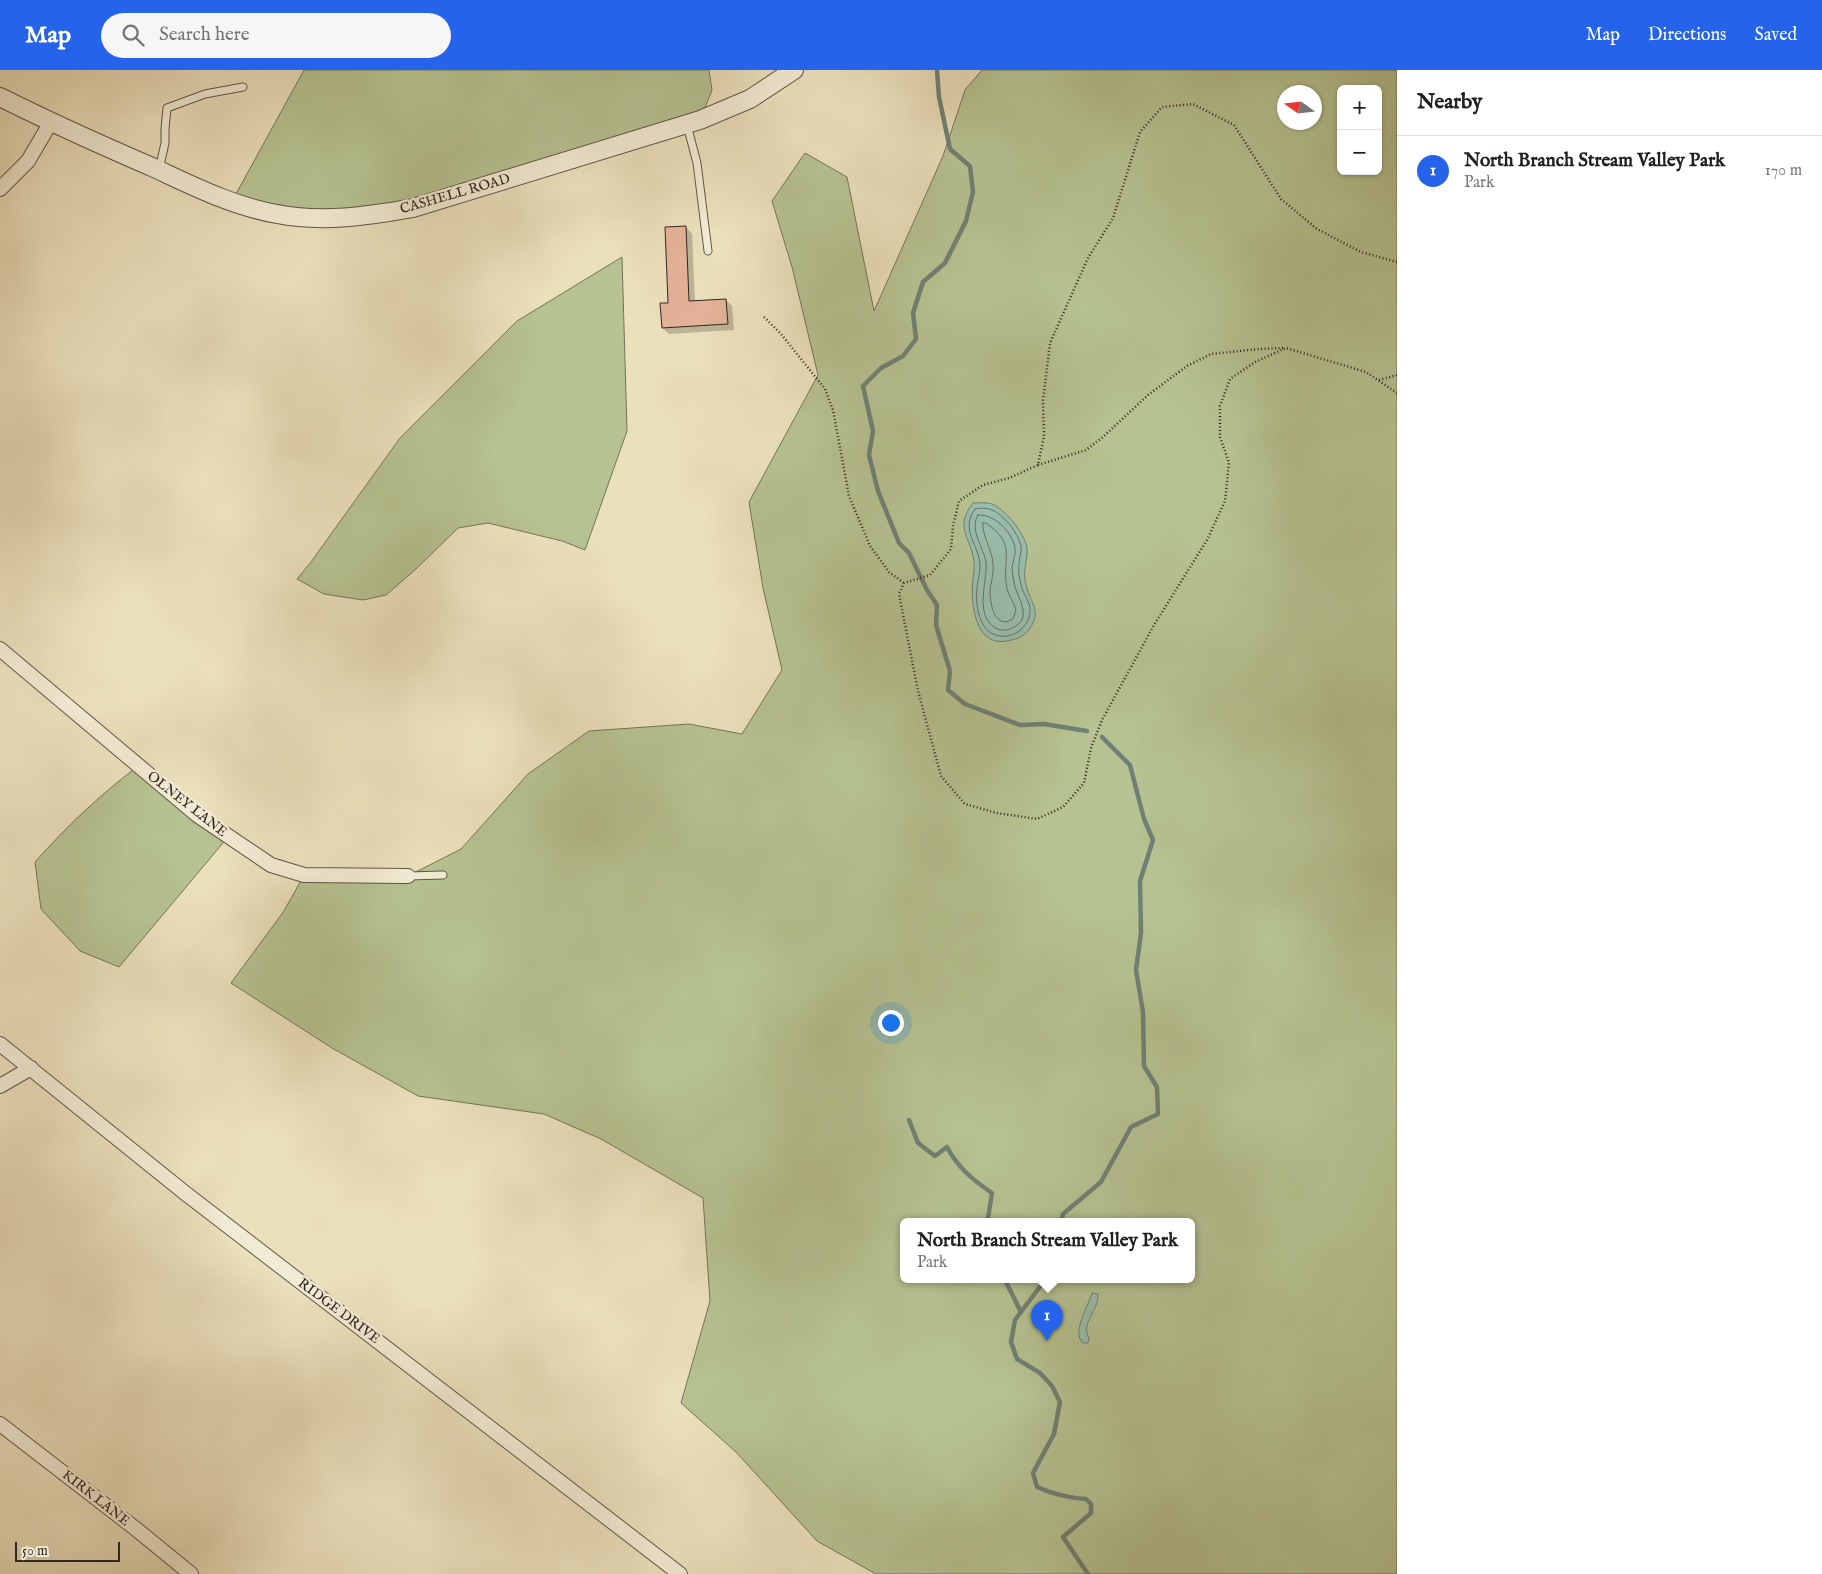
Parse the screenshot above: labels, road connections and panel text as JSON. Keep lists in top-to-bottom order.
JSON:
{
  "streets": {
    "street": [
      "CASHELL ROAD",
      "OLNEY LANE",
      "RIDGE DRIVE",
      "KIRK LANE"
    ]
  },
  "scale_bar": "50 m",
  "north": "left",
  "page": {
    "header": "Map",
    "search": "Search here",
    "nav": ["Map", "Directions", "Saved"],
    "heading": "Nearby",
    "map_buttons": ["+", "−"],
    "list": [
      {
        "mark": "1",
        "name": "North Branch Stream Valley Park",
        "note": "Park",
        "value": "170 m"
      }
    ],
    "popup": ["North Branch Stream Valley Park", "Park"],
    "pins": "1",
    "scale": "50 m"
  }
}
